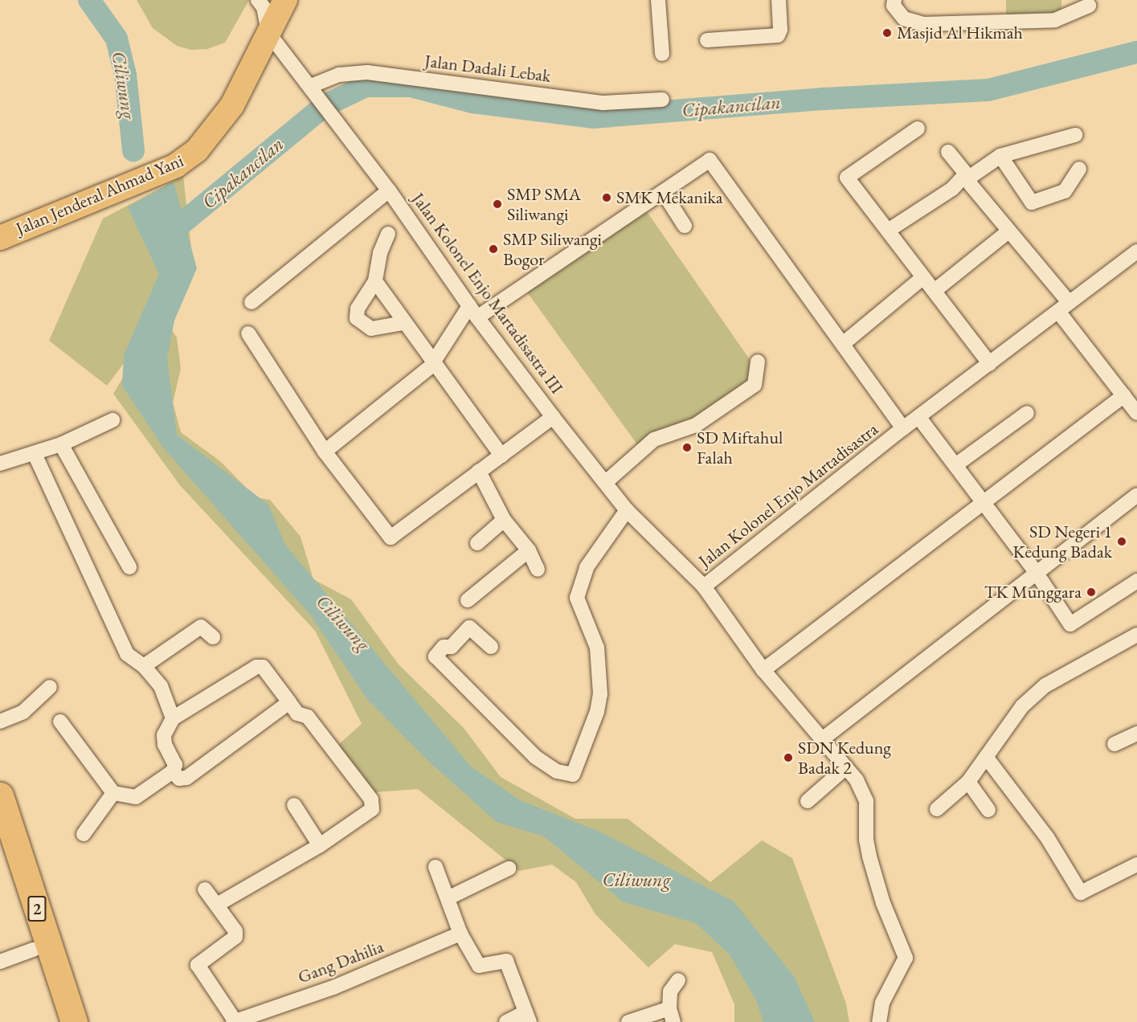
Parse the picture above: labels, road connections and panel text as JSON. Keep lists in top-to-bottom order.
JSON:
{
  "streets": {
    "highway": ["2"],
    "main road": ["Jalan Jenderal Ahmad Yani"],
    "street": [
      "Jalan Dadali Lebak",
      "Jalan Kolonel Enjo Martadisastra III",
      "Jalan Kolonel Enjo Martadisastra",
      "Gang Dahilia"
    ]
  },
  "crossings": [
    ["Jalan Dadali Lebak", "Jalan Kolonel Enjo Martadisastra III"],
    ["Jalan Jenderal Ahmad Yani", "Jalan Kolonel Enjo Martadisastra III"],
    ["Jalan Kolonel Enjo Martadisastra III", "Jalan Kolonel Enjo Martadisastra"]
  ],
  "water": ["Ciliwung", "Cipakancilan"],
  "places": [
    "Masjid Al Hikmah",
    "SMK Mekanika",
    "SMP SMA Siliwangi",
    "SMP Siliwangi Bogor",
    "SD Miftahul Falah",
    "SD Negeri 1 Kedung Badak",
    "TK Munggara",
    "SDN Kedung Badak 2"
  ]
}
